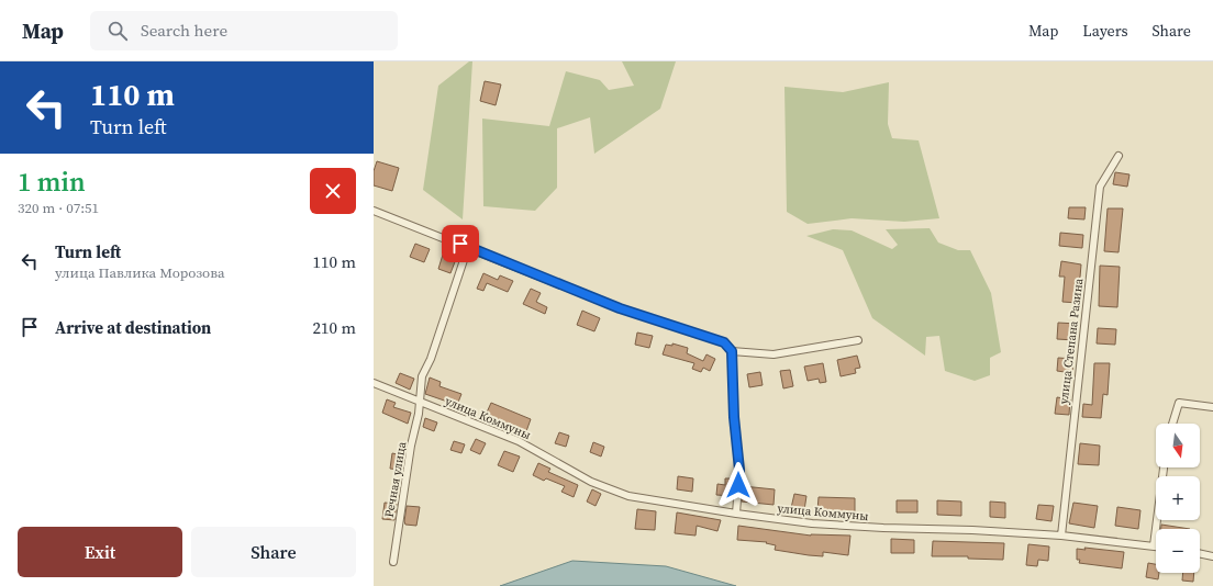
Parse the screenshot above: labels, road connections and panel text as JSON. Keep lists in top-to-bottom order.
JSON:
{
  "streets": {
    "street": ["улица Степана Разина", "улица Коммуны", "Речная улица"]
  },
  "crossings": [
    ["улица Степана Разина", "улица Коммуны"],
    ["улица Коммуны", "Речная улица"]
  ],
  "north": "bottom",
  "page": {
    "header": "Map",
    "search": "Search here",
    "nav": ["Map", "Layers", "Share"],
    "turn": ["110 m", "Turn left"],
    "heading": ["1 min", "320 m · 07:51"],
    "list": [
      {
        "name": "Turn left",
        "note": "улица Павлика Морозова",
        "value": "110 m"
      },
      {
        "name": "Arrive at destination",
        "value": "210 m"
      }
    ],
    "map_buttons": ["+", "−"],
    "buttons": ["Exit", "Share"]
  }
}
